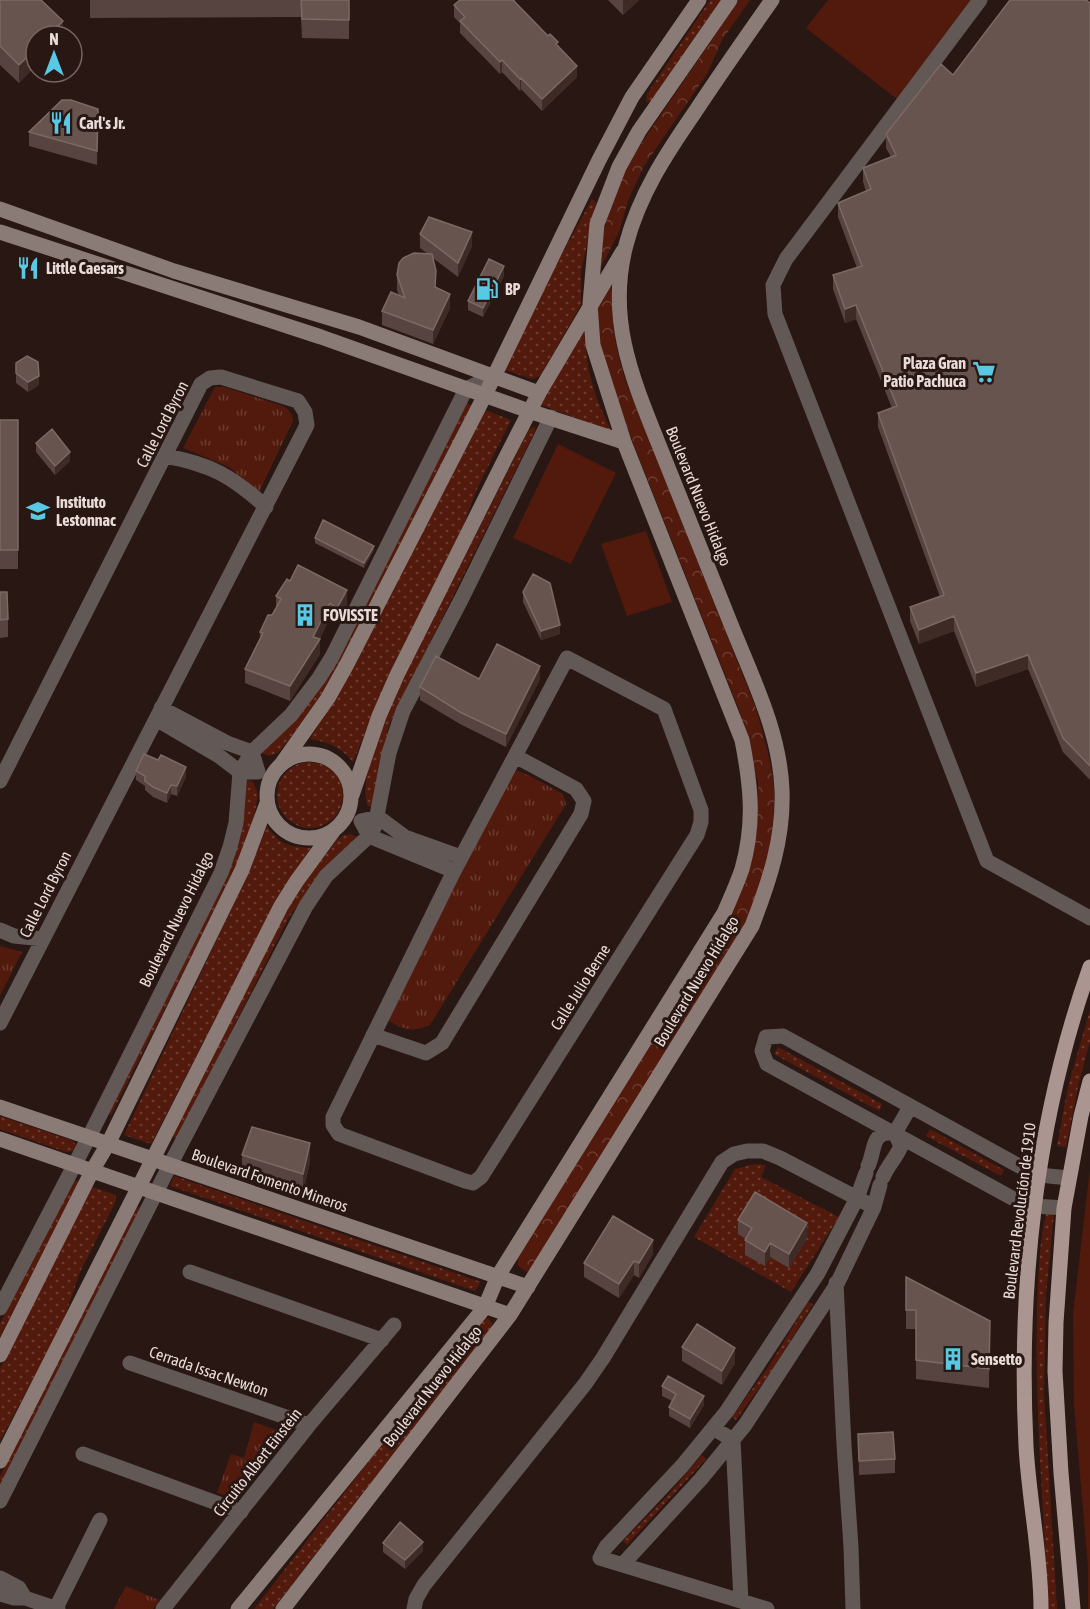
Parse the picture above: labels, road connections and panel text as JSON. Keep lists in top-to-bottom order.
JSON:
{
  "streets": {
    "main road": ["Boulevard Revolución de 1910"],
    "street": [
      "Calle Lord Byron",
      "Boulevard Nuevo Hidalgo",
      "Calle Julio Berne",
      "Boulevard Fomento Mineros",
      "Cerrada Issac Newton",
      "Circuito Albert Einstein"
    ]
  },
  "crossings": [
    ["Boulevard Nuevo Hidalgo", "Boulevard Fomento Mineros"],
    ["Cerrada Issac Newton", "Circuito Albert Einstein"]
  ],
  "places": {
    "restaurant": ["Carl's Jr.", "Little Caesars"],
    "fuel station": ["BP"],
    "supermarket": ["Plaza Gran Patio Pachuca"],
    "school or university": ["Instituto Lestonnac"],
    "building": ["FOVISSTE", "Sensetto"]
  },
  "north": "top"
}
